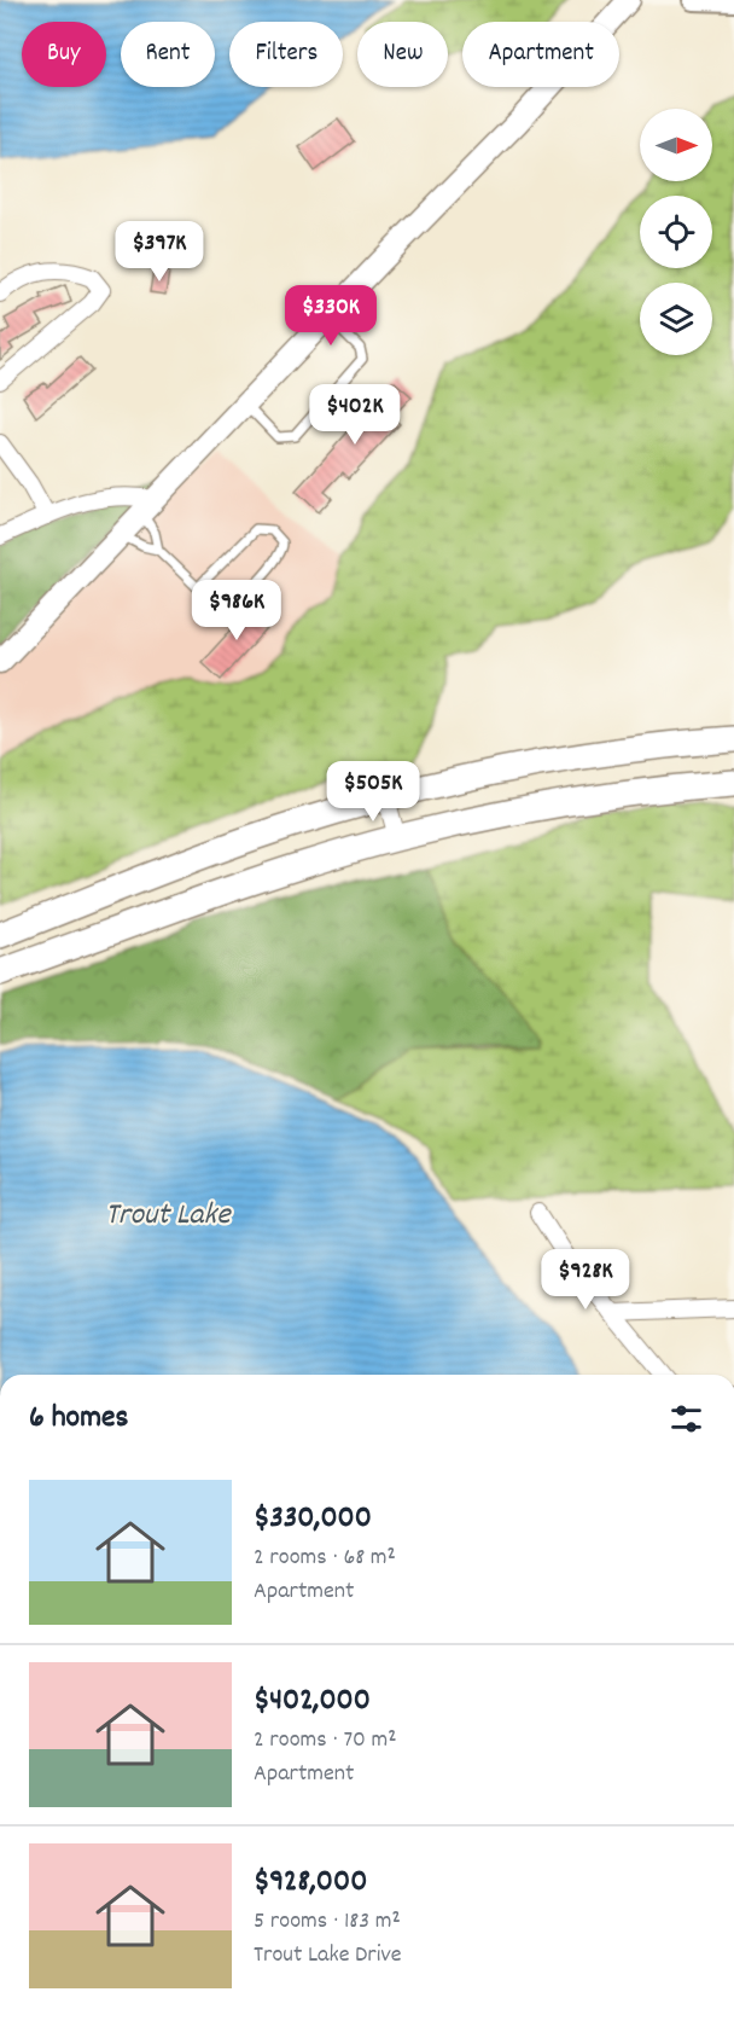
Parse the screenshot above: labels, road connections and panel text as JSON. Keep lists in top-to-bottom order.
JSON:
{
  "water": ["Trout Lake"],
  "north": "right",
  "page": {
    "chip": [
      "Buy",
      "Rent",
      "Filters",
      "New",
      "Apartment"
    ],
    "price": [
      "$397K",
      "$330K",
      "$402K",
      "$986K",
      "$505K",
      "$928K"
    ],
    "heading": "6 homes",
    "list": [
      {
        "name": "$330,000",
        "note": "2 rooms · 68 m² · Apartment"
      },
      {
        "name": "$402,000",
        "note": "2 rooms · 70 m² · Apartment"
      },
      {
        "name": "$928,000",
        "note": "5 rooms · 183 m² · Trout Lake Drive"
      }
    ]
  }
}
